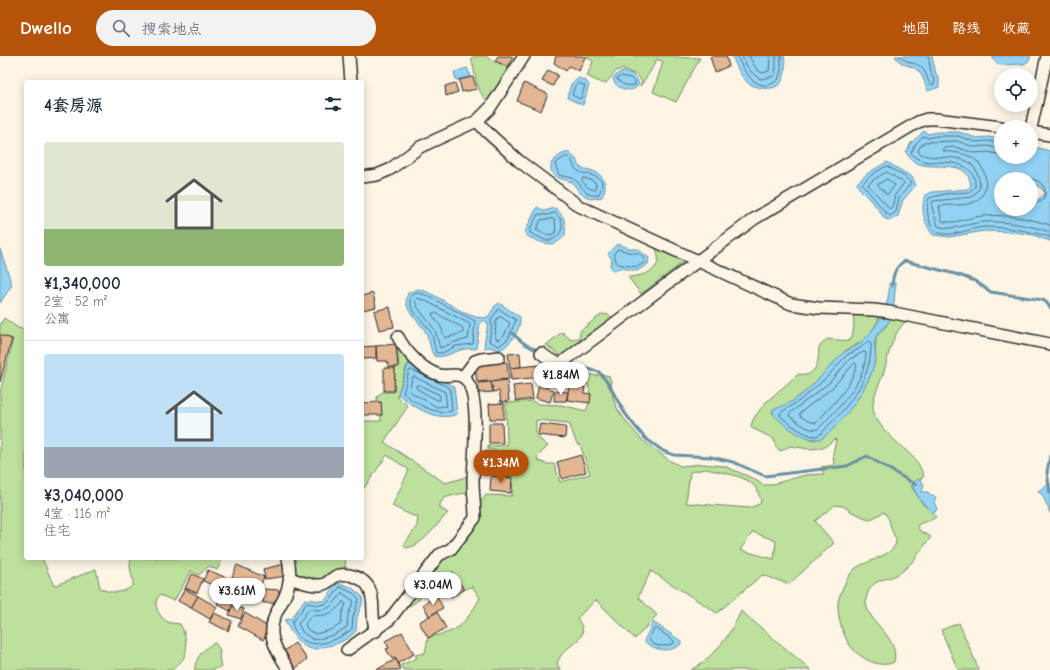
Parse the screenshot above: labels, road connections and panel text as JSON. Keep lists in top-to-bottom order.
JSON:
{
  "page": {
    "header": "Dwello",
    "search": "搜索地点",
    "nav": ["地图", "路线", "收藏"],
    "map_buttons": ["+", "−"],
    "heading": "4套房源",
    "list": [
      {
        "name": "¥1,340,000",
        "note": "2室 · 52 m² · 公寓"
      },
      {
        "name": "¥3,040,000",
        "note": "4室 · 116 m² · 住宅"
      }
    ],
    "price": [
      "¥1.84M",
      "¥1.34M",
      "¥3.04M",
      "¥3.61M"
    ]
  }
}
